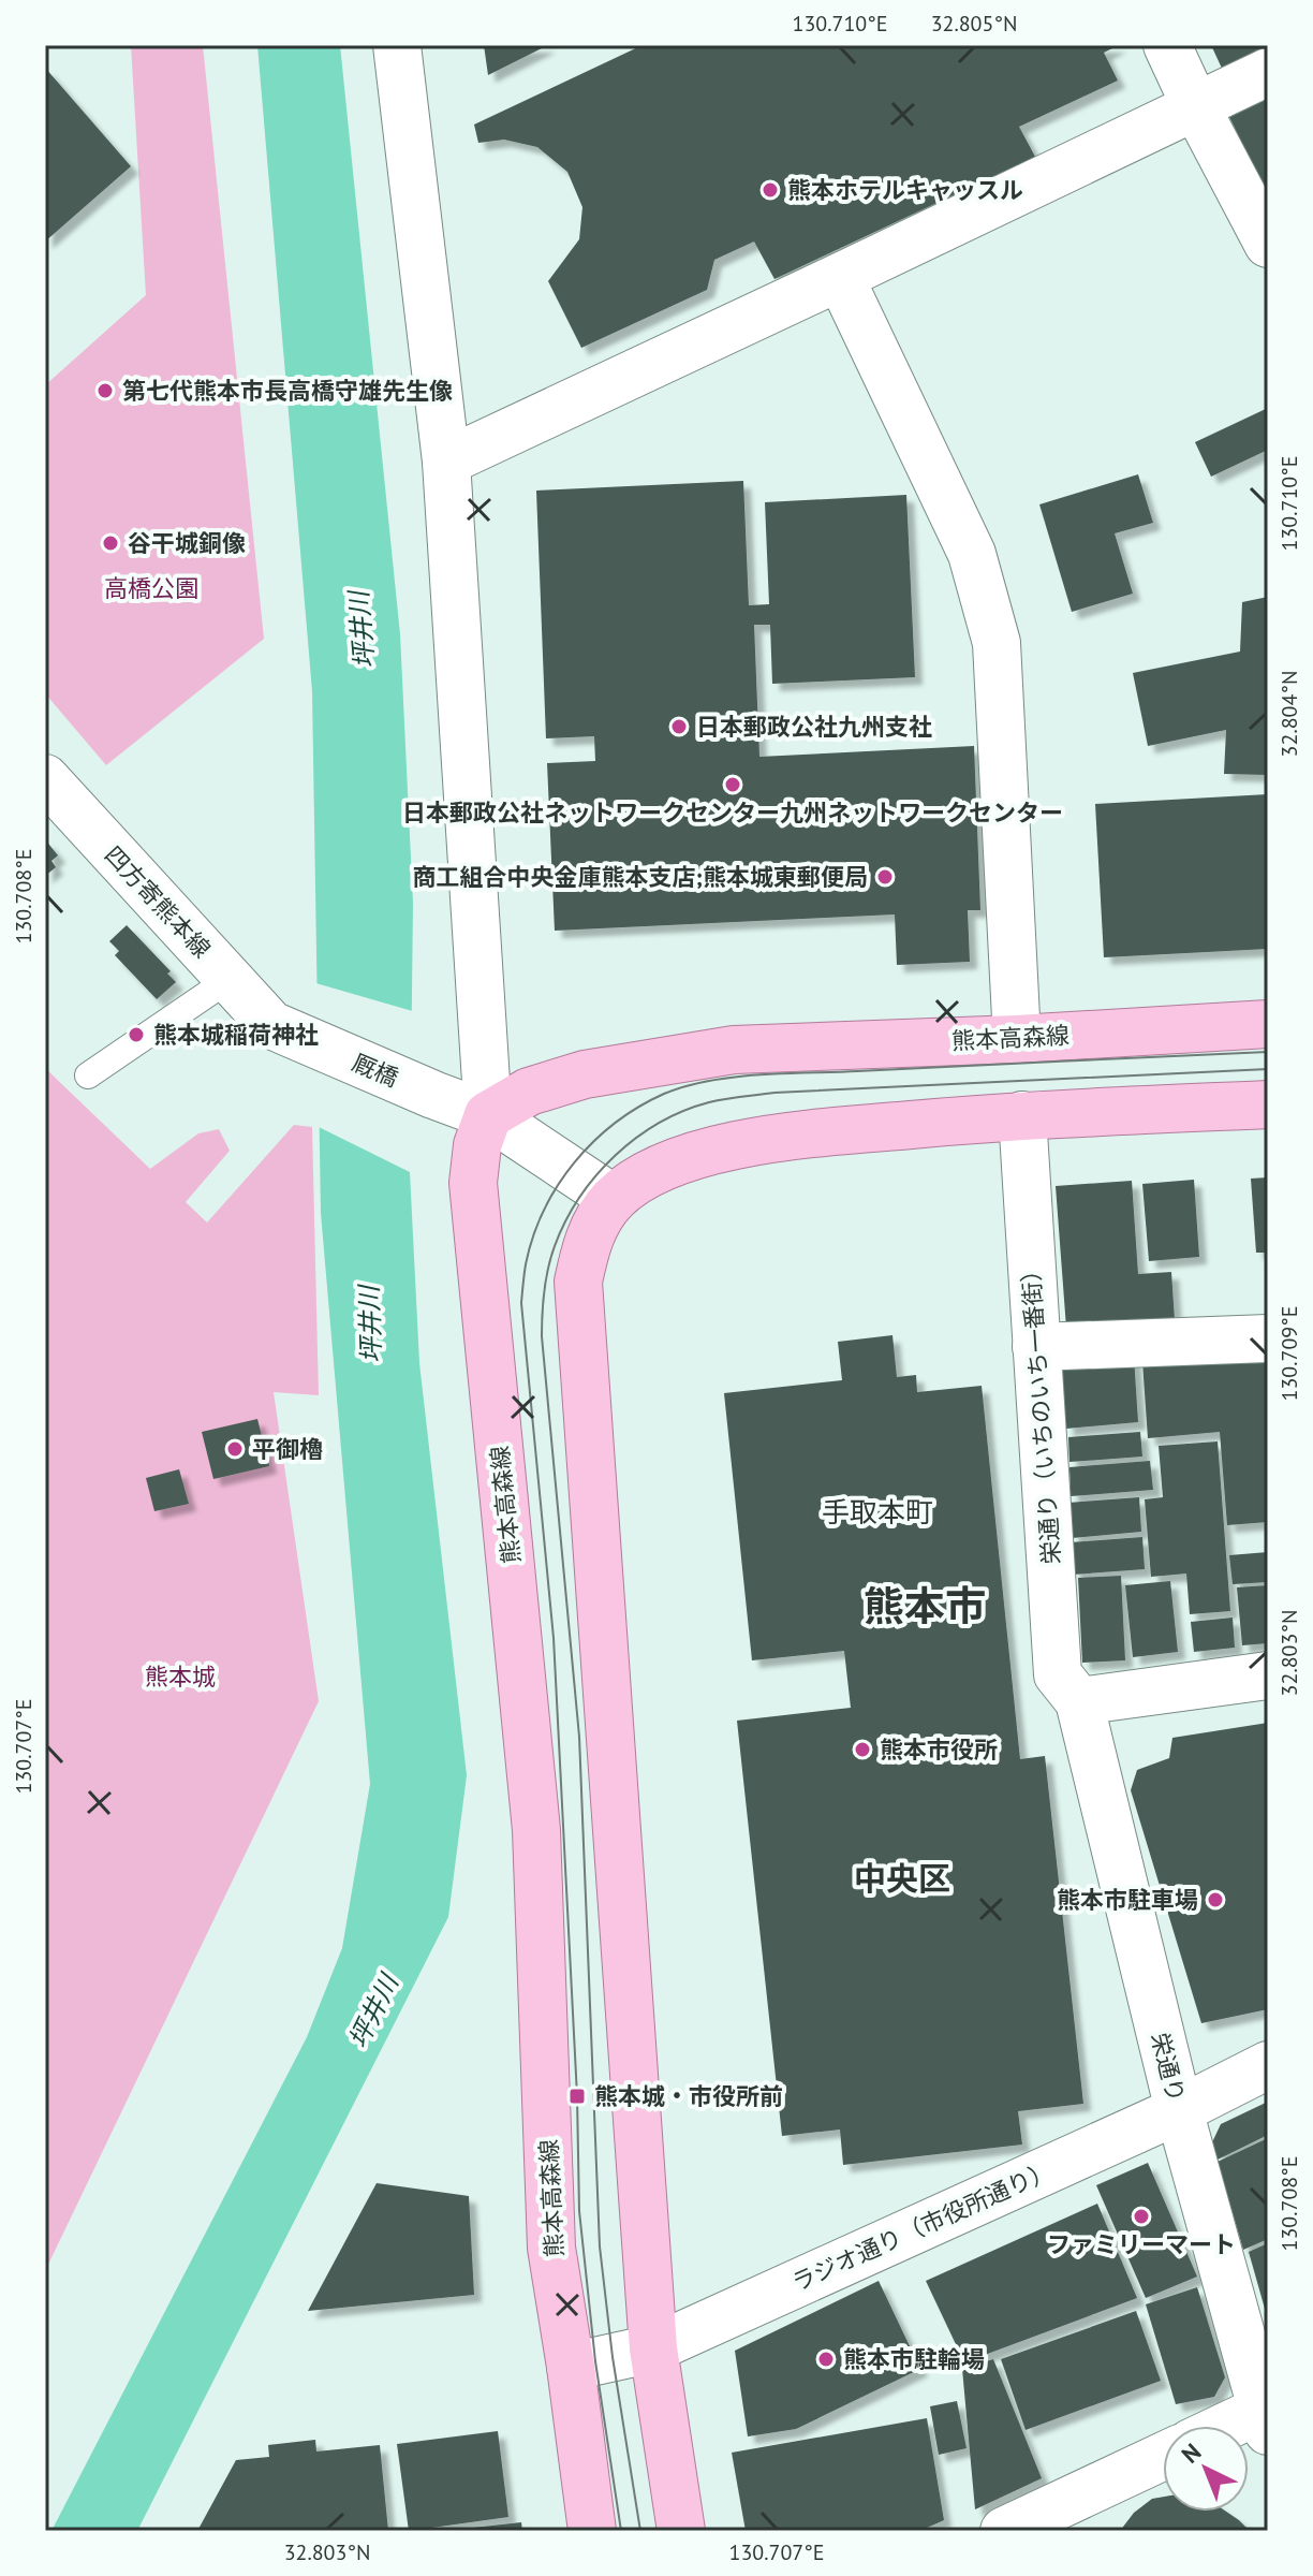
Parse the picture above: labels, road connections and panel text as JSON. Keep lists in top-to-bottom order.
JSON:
{
  "streets": {
    "main road": ["熊本高森線"],
    "street": [
      "四方寄熊本線",
      "厩橋",
      "栄通り（いちのいち一番街）",
      "栄通り",
      "ラジオ通り（市役所通り）"
    ]
  },
  "crossings": [
    ["四方寄熊本線", "厩橋"],
    ["熊本高森線", "厩橋"],
    ["熊本高森線", "ラジオ通り（市役所通り）"],
    ["栄通り（いちのいち一番街）", "栄通り"],
    ["栄通り", "ラジオ通り（市役所通り）"]
  ],
  "districts": ["手取本町", "熊本市", "中央区"],
  "water": ["坪井川"],
  "parks": ["高橋公園", "熊本城"],
  "places": {
    "other": [
      "熊本ホテルキャッスル",
      "第七代熊本市長高橋守雄先生像",
      "谷干城銅像",
      "日本郵政公社九州支社",
      "日本郵政公社ネットワークセンター九州ネットワークセンター",
      "商工組合中央金庫熊本支店;熊本城東郵便局",
      "熊本城稲荷神社",
      "平御櫓",
      "熊本市役所",
      "熊本市駐車場",
      "ファミリーマート",
      "熊本市駐輪場"
    ],
    "transit": ["熊本城・市役所前"]
  },
  "north": "top left",
  "coordinates": [
    "130.710°E",
    "32.805°N",
    "32.804°N",
    "130.708°E",
    "130.709°E",
    "32.803°N",
    "130.707°E"
  ]
}
